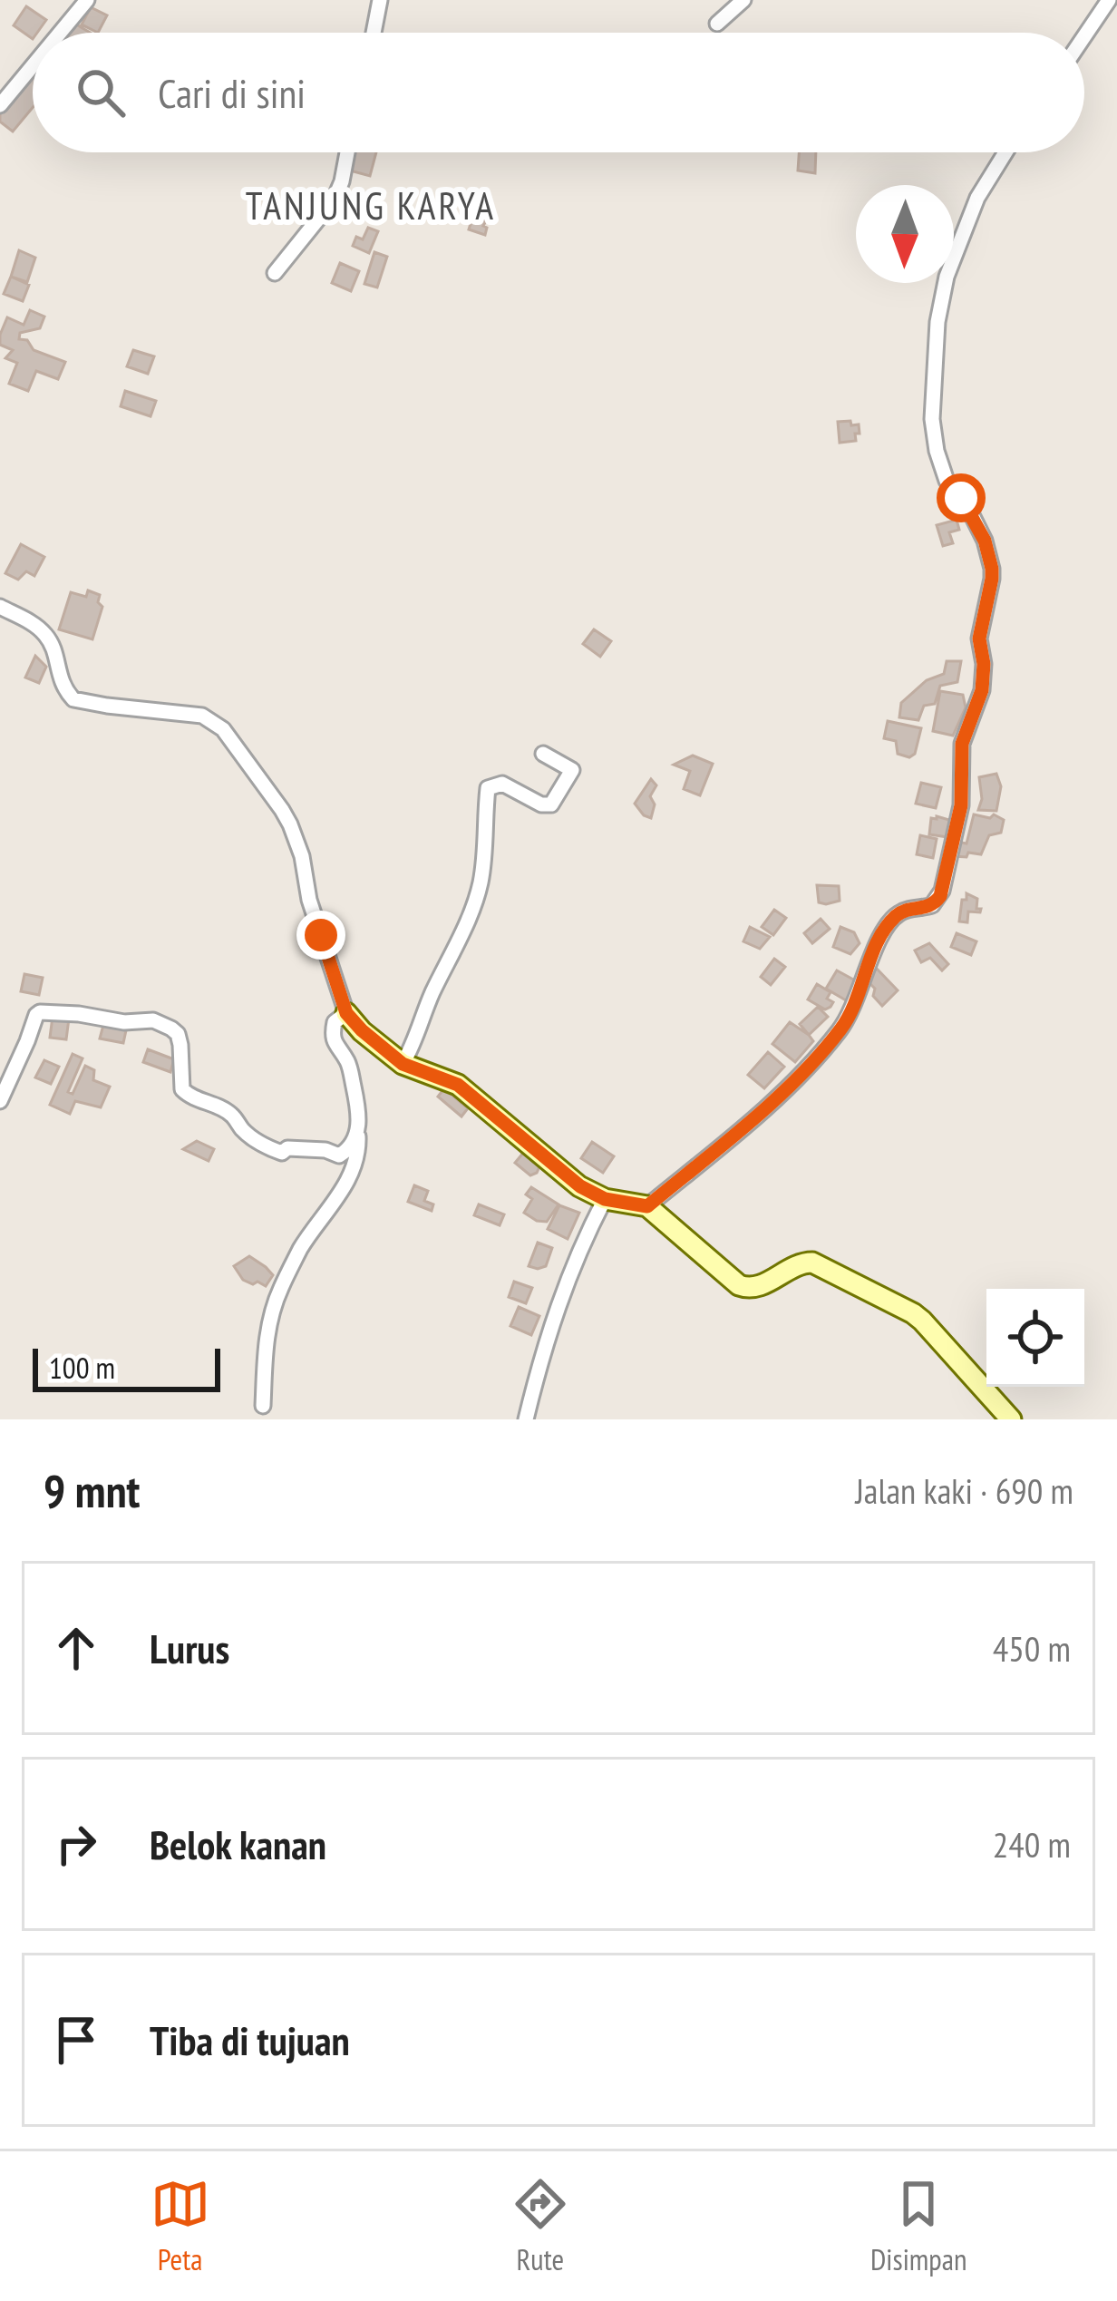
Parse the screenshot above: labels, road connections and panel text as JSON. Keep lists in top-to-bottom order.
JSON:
{
  "districts": ["TANJUNG KARYA"],
  "scale_bar": "100 m",
  "north": "bottom",
  "page": {
    "search": "Cari di sini",
    "scale": "100 m",
    "heading": ["9 mnt", "Jalan kaki · 690 m"],
    "list": [
      ["Lurus", "450 m"],
      ["Belok kanan", "240 m"],
      "Tiba di tujuan"
    ],
    "nav": ["Peta", "Rute", "Disimpan"]
  }
}
